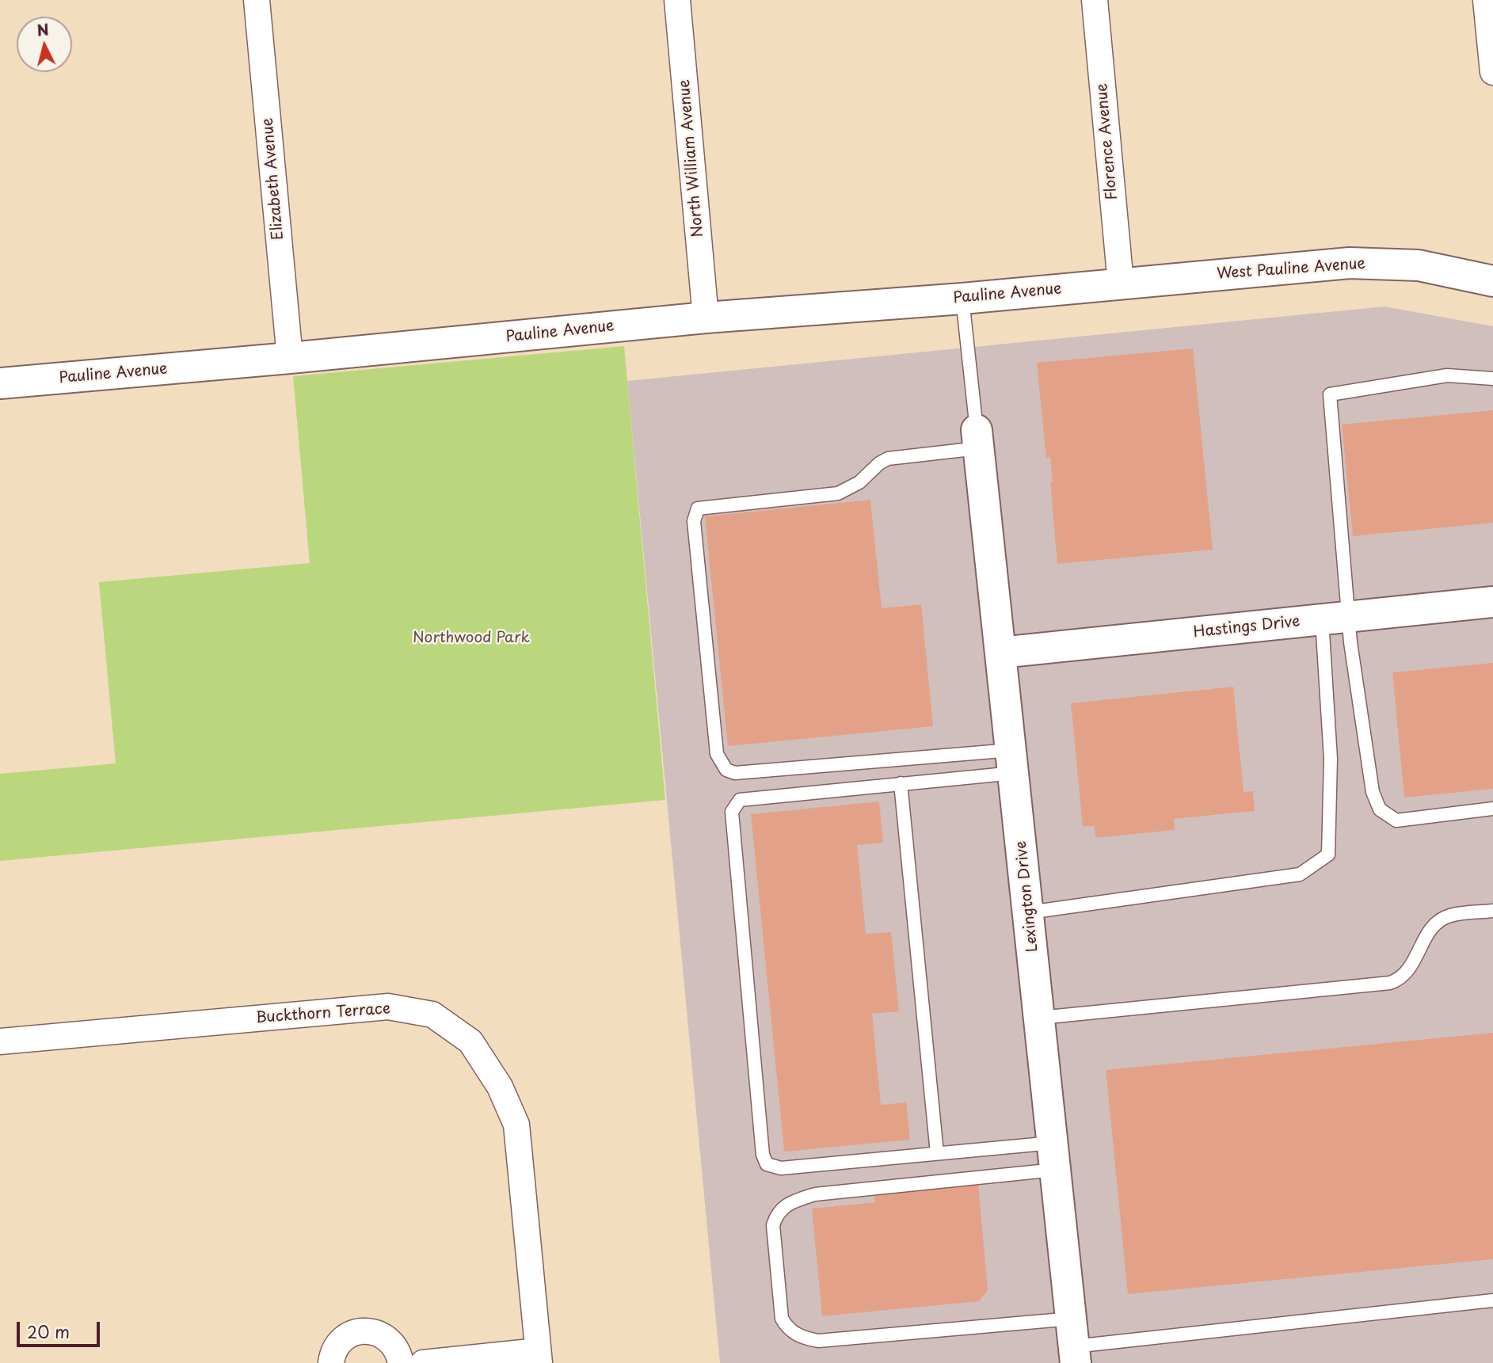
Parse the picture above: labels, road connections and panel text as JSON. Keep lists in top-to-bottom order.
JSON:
{
  "streets": {
    "street": [
      "Florence Avenue",
      "North William Avenue",
      "Elizabeth Avenue",
      "West Pauline Avenue",
      "Pauline Avenue",
      "Hastings Drive",
      "Lexington Drive",
      "Buckthorn Terrace"
    ]
  },
  "crossings": [
    ["Florence Avenue", "West Pauline Avenue"],
    ["Florence Avenue", "Pauline Avenue"],
    ["North William Avenue", "Pauline Avenue"],
    ["Elizabeth Avenue", "Pauline Avenue"],
    ["West Pauline Avenue", "Pauline Avenue"],
    ["Hastings Drive", "Lexington Drive"]
  ],
  "parks": ["Northwood Park"],
  "scale_bar": "20 m",
  "north": "top"
}
